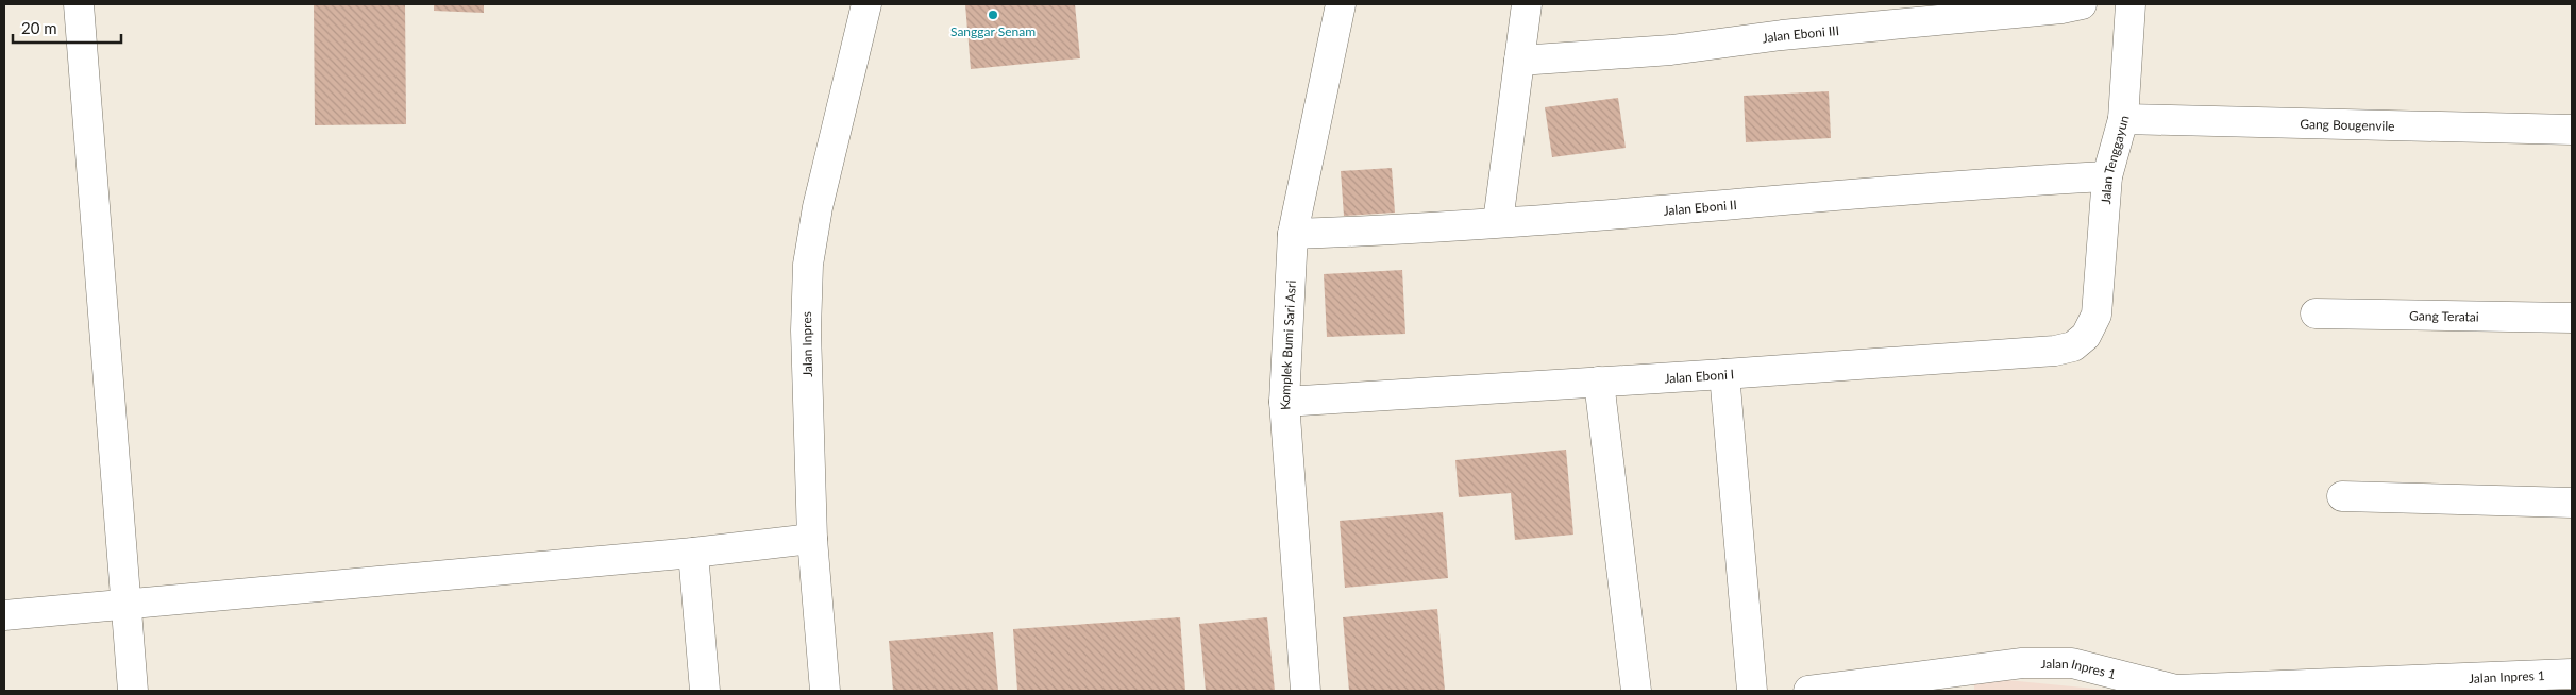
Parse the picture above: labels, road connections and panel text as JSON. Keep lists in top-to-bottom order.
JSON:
{
  "streets": {
    "street": [
      "Jalan Eboni III",
      "Gang Bougenvile",
      "Jalan Tenggayun",
      "Jalan Eboni II",
      "Gang Teratai",
      "Jalan Inpres",
      "Komplek Bumi Sari Asri",
      "Jalan Eboni I",
      "Jalan Inpres 1"
    ]
  },
  "crossings": [
    ["Gang Bougenvile", "Jalan Tenggayun"],
    ["Jalan Tenggayun", "Jalan Eboni II"],
    ["Jalan Tenggayun", "Jalan Eboni I"],
    ["Jalan Eboni II", "Komplek Bumi Sari Asri"],
    ["Komplek Bumi Sari Asri", "Jalan Eboni I"]
  ],
  "places": ["Sanggar Senam"],
  "scale_bar": "20 m"
}
